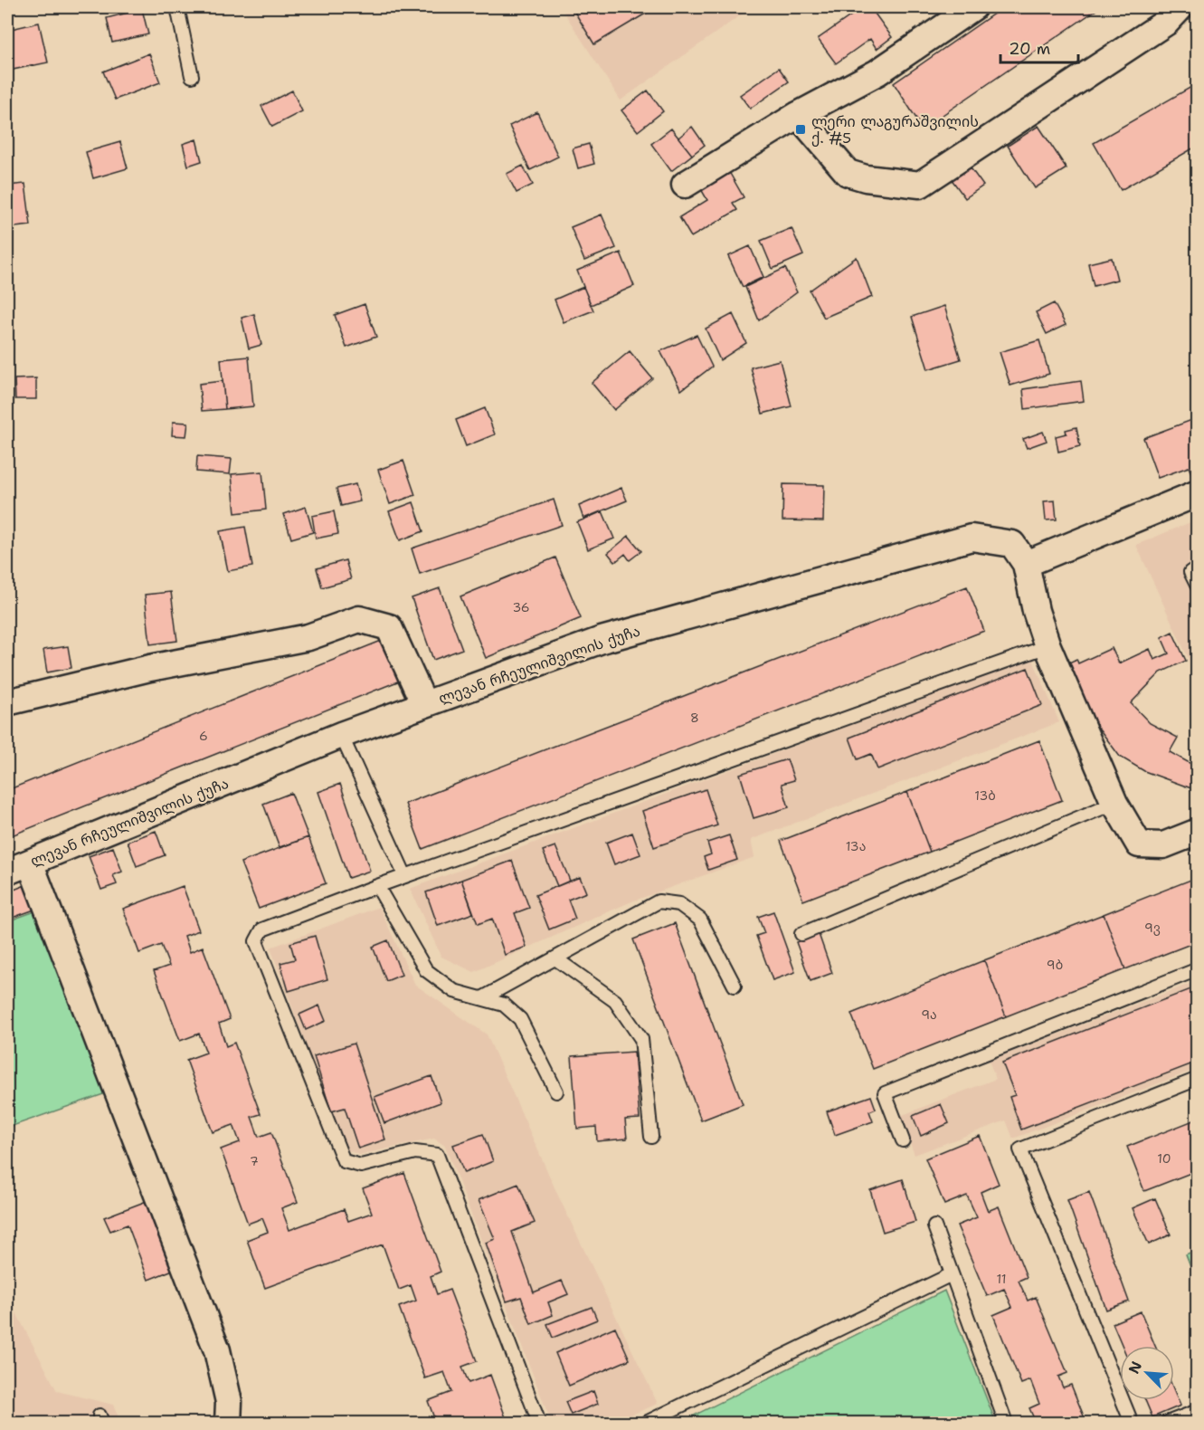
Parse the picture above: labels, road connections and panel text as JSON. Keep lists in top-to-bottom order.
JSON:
{
  "streets": {
    "street": ["ლევან რჩეულიშვილის ქუჩა"]
  },
  "places": {
    "transit": ["ლერი ლაგურაშვილის ქ. #5"]
  },
  "house_numbers": [
    "36",
    "8",
    "6",
    "13ბ",
    "13ა",
    "9ვ",
    "9ბ",
    "9ა",
    "10",
    "7",
    "11"
  ],
  "scale_bar": "20 m",
  "north": "top left"
}
